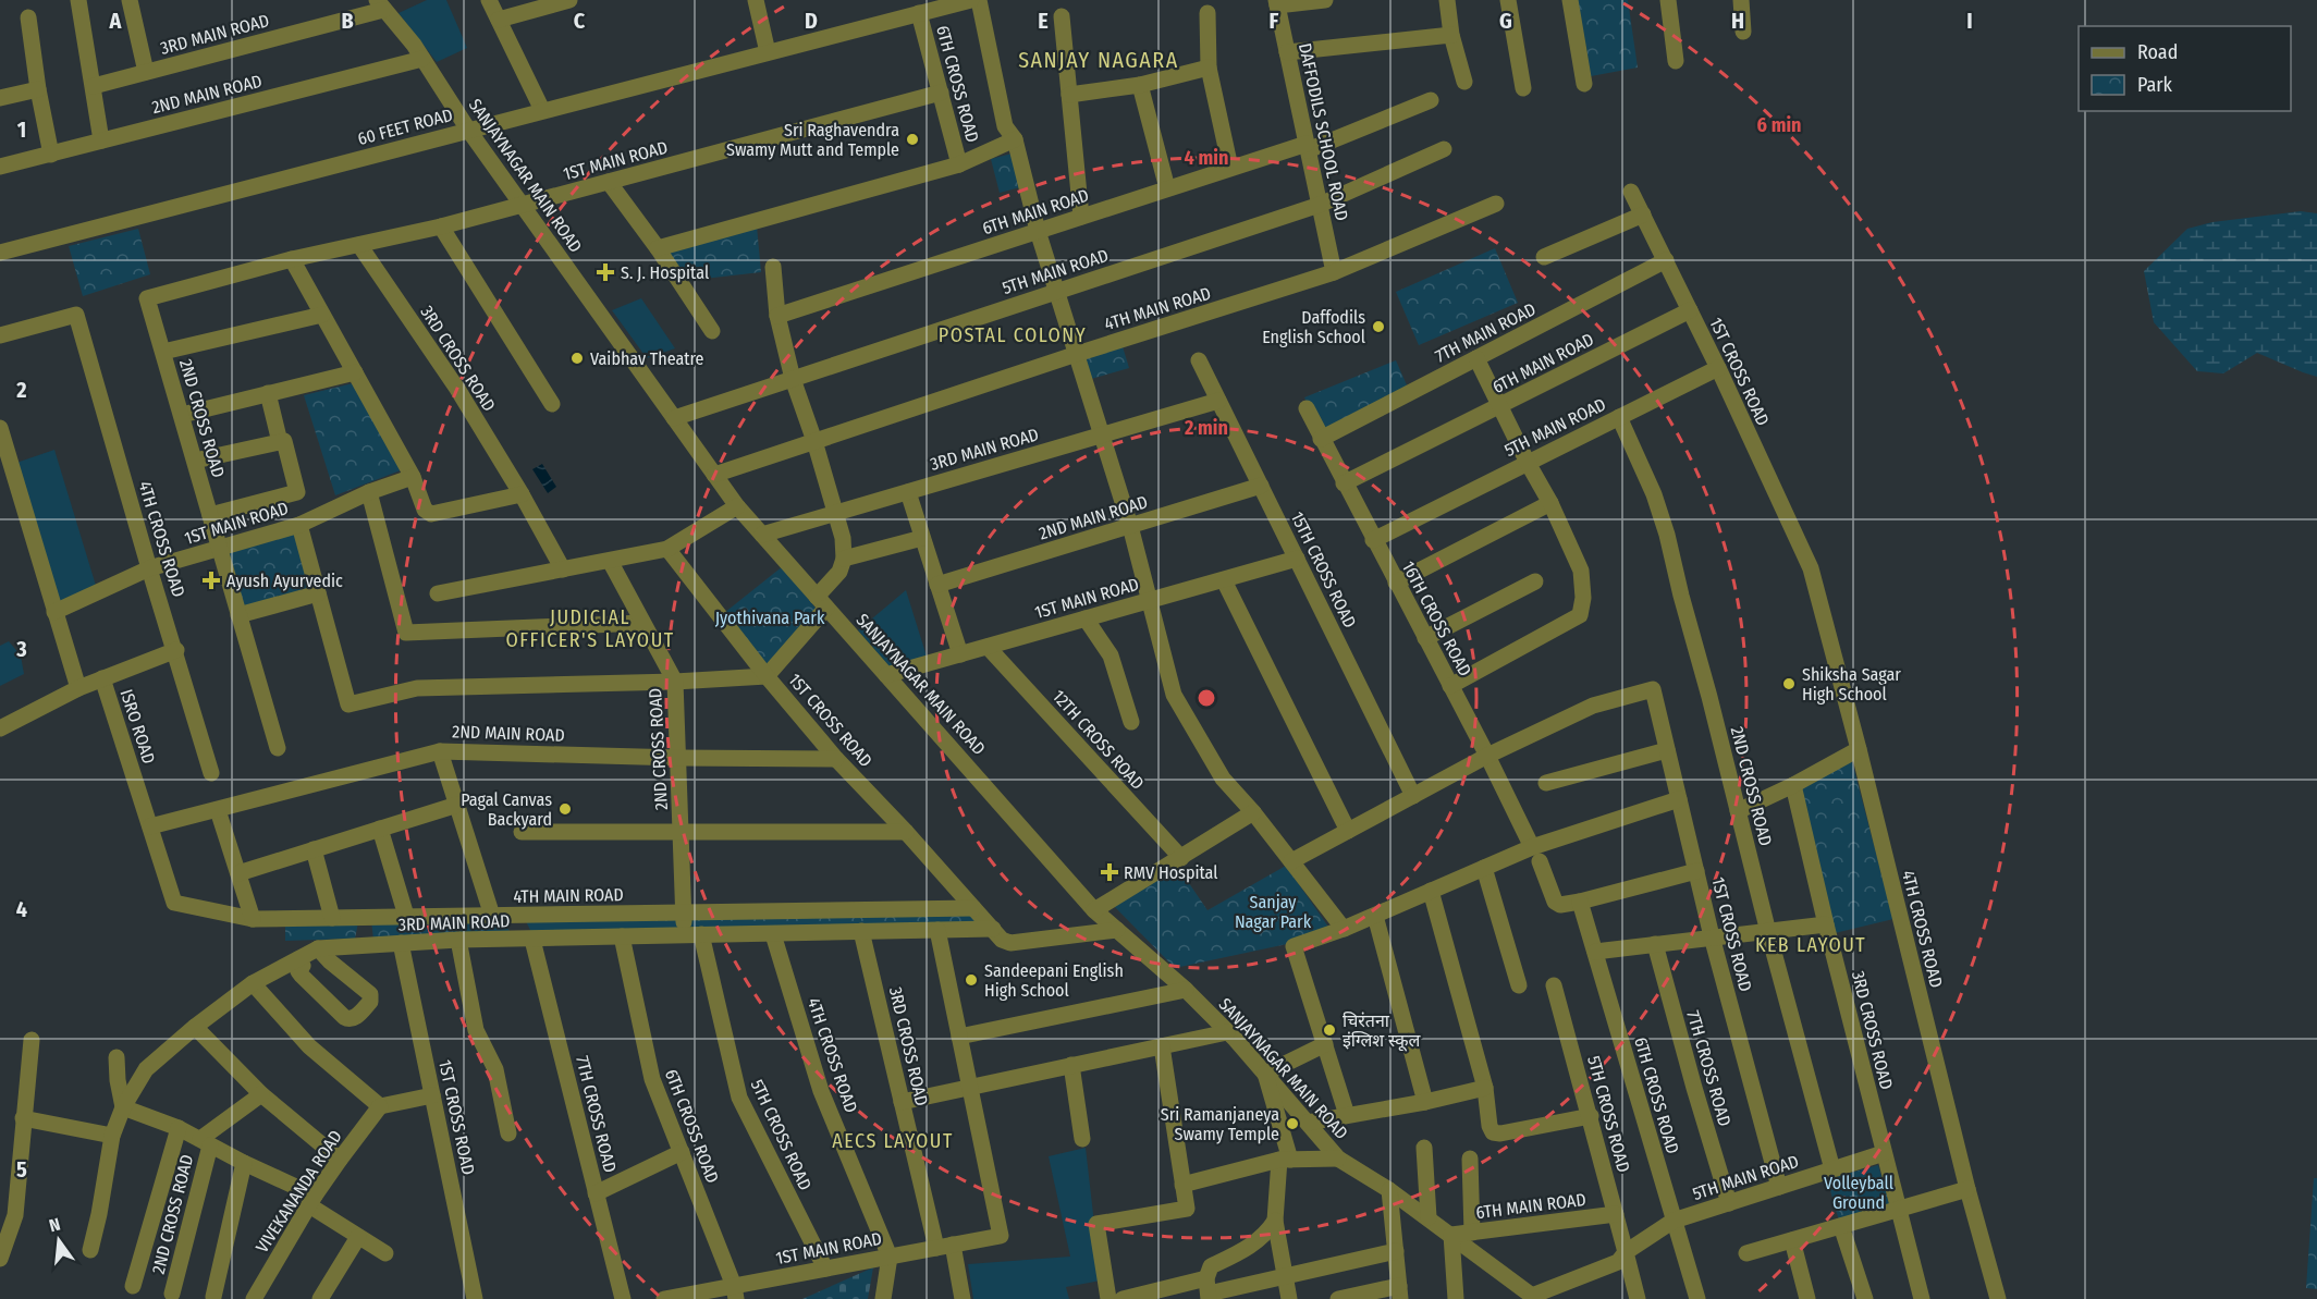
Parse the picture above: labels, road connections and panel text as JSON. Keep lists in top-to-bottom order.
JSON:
{
  "streets": {
    "street": [
      "3RD MAIN ROAD",
      "6TH CROSS ROAD",
      "2ND MAIN ROAD",
      "60 FEET ROAD",
      "DAFFODILS SCHOOL ROAD",
      "1ST MAIN ROAD",
      "SANJAYNAGAR MAIN ROAD",
      "6TH MAIN ROAD",
      "5TH MAIN ROAD",
      "4TH MAIN ROAD",
      "7TH MAIN ROAD",
      "3RD CROSS ROAD",
      "1ST CROSS ROAD",
      "2ND CROSS ROAD",
      "4TH CROSS ROAD",
      "15TH CROSS ROAD",
      "16TH CROSS ROAD",
      "ISRO ROAD",
      "12TH CROSS ROAD",
      "7TH CROSS ROAD",
      "5TH CROSS ROAD",
      "VIVEKANANDA ROAD"
    ]
  },
  "crossings": [
    ["3RD MAIN ROAD", "6TH CROSS ROAD"],
    ["3RD MAIN ROAD", "SANJAYNAGAR MAIN ROAD"],
    ["3RD MAIN ROAD", "3RD CROSS ROAD"],
    ["3RD MAIN ROAD", "1ST CROSS ROAD"],
    ["3RD MAIN ROAD", "2ND CROSS ROAD"],
    ["3RD MAIN ROAD", "4TH CROSS ROAD"],
    ["3RD MAIN ROAD", "15TH CROSS ROAD"],
    ["3RD MAIN ROAD", "7TH CROSS ROAD"],
    ["3RD MAIN ROAD", "5TH CROSS ROAD"],
    ["6TH CROSS ROAD", "60 FEET ROAD"],
    ["6TH CROSS ROAD", "1ST MAIN ROAD"],
    ["6TH CROSS ROAD", "5TH MAIN ROAD"],
    ["6TH CROSS ROAD", "16TH CROSS ROAD"],
    ["2ND MAIN ROAD", "SANJAYNAGAR MAIN ROAD"],
    ["2ND MAIN ROAD", "1ST CROSS ROAD"],
    ["2ND MAIN ROAD", "2ND CROSS ROAD"],
    ["2ND MAIN ROAD", "15TH CROSS ROAD"],
    ["2ND MAIN ROAD", "ISRO ROAD"],
    ["60 FEET ROAD", "SANJAYNAGAR MAIN ROAD"],
    ["DAFFODILS SCHOOL ROAD", "6TH MAIN ROAD"],
    ["DAFFODILS SCHOOL ROAD", "5TH MAIN ROAD"],
    ["DAFFODILS SCHOOL ROAD", "4TH MAIN ROAD"],
    ["1ST MAIN ROAD", "SANJAYNAGAR MAIN ROAD"],
    ["1ST MAIN ROAD", "3RD CROSS ROAD"],
    ["1ST MAIN ROAD", "2ND CROSS ROAD"],
    ["1ST MAIN ROAD", "4TH CROSS ROAD"],
    ["1ST MAIN ROAD", "15TH CROSS ROAD"],
    ["1ST MAIN ROAD", "12TH CROSS ROAD"],
    ["1ST MAIN ROAD", "5TH CROSS ROAD"],
    ["SANJAYNAGAR MAIN ROAD", "6TH MAIN ROAD"],
    ["SANJAYNAGAR MAIN ROAD", "5TH MAIN ROAD"],
    ["SANJAYNAGAR MAIN ROAD", "4TH MAIN ROAD"],
    ["6TH MAIN ROAD", "1ST CROSS ROAD"],
    ["6TH MAIN ROAD", "16TH CROSS ROAD"],
    ["6TH MAIN ROAD", "5TH CROSS ROAD"],
    ["5TH MAIN ROAD", "3RD CROSS ROAD"],
    ["5TH MAIN ROAD", "1ST CROSS ROAD"],
    ["5TH MAIN ROAD", "2ND CROSS ROAD"],
    ["5TH MAIN ROAD", "16TH CROSS ROAD"],
    ["5TH MAIN ROAD", "7TH CROSS ROAD"],
    ["5TH MAIN ROAD", "5TH CROSS ROAD"],
    ["4TH MAIN ROAD", "1ST CROSS ROAD"],
    ["4TH MAIN ROAD", "2ND CROSS ROAD"],
    ["4TH MAIN ROAD", "ISRO ROAD"],
    ["7TH MAIN ROAD", "1ST CROSS ROAD"],
    ["7TH MAIN ROAD", "16TH CROSS ROAD"],
    ["1ST CROSS ROAD", "4TH CROSS ROAD"],
    ["1ST CROSS ROAD", "16TH CROSS ROAD"],
    ["2ND CROSS ROAD", "5TH CROSS ROAD"]
  ],
  "districts": [
    "SANJAY NAGARA",
    "POSTAL COLONY",
    "JUDICIAL OFFICER'S LAYOUT",
    "KEB LAYOUT",
    "AECS LAYOUT"
  ],
  "parks": ["Jyothivana Park", "Sanjay Nagar Park", "Volleyball Ground"],
  "places": {
    "other": [
      "Sri Raghavendra Swamy Mutt and Temple",
      "Daffodils English School",
      "Vaibhav Theatre",
      "Shiksha Sagar High School",
      "Pagal Canvas Backyard",
      "Sandeepani English High School",
      "चिरंतना इंग्लिश स्कूल",
      "Sri Ramanjaneya Swamy Temple"
    ],
    "health": ["S. J. Hospital", "Ayush Ayurvedic", "RMV Hospital"]
  },
  "legend": ["Road", "Park"],
  "north": "top",
  "grid": {
    "columns": [
      "A",
      "B",
      "C",
      "D",
      "E",
      "F",
      "G",
      "H",
      "I"
    ],
    "rows": [
      "1",
      "2",
      "3",
      "4",
      "5"
    ]
  },
  "rings": ["6 min", "4 min", "2 min"]
}
